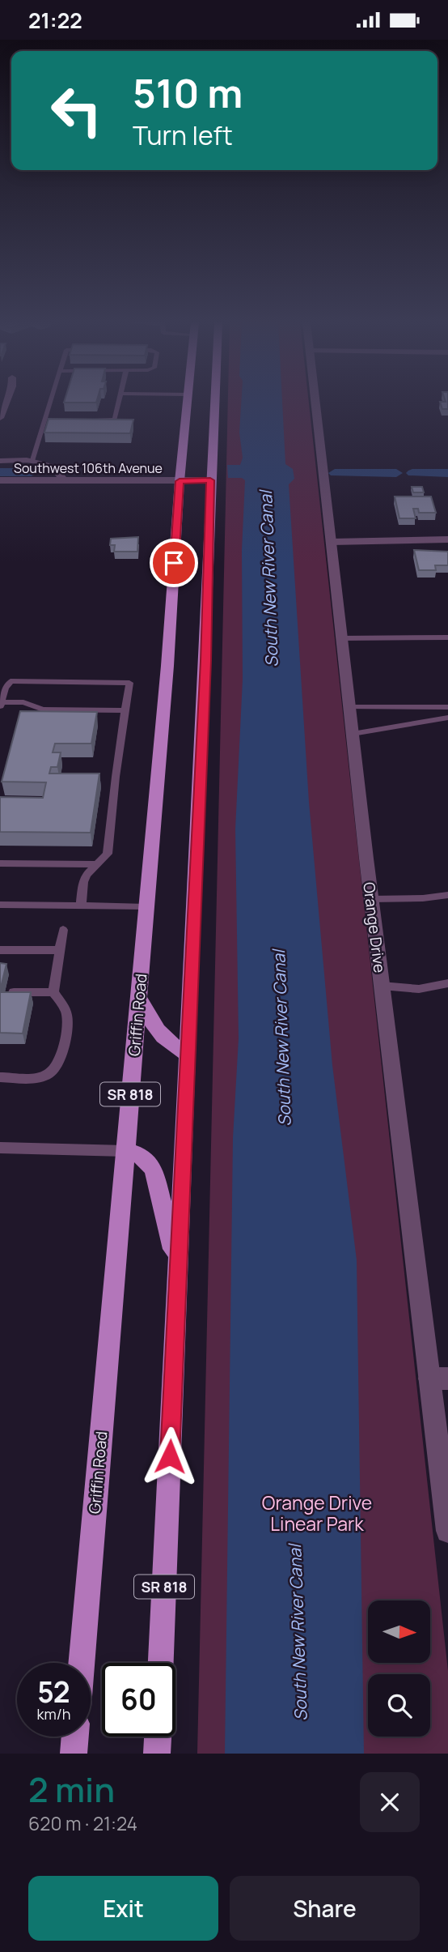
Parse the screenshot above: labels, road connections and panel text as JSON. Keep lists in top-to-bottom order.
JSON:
{
  "streets": {
    "main road": ["Griffin Road", "SR 818"],
    "street": ["Southwest 106th Avenue", "Orange Drive"]
  },
  "crossings": [
    ["Southwest 106th Avenue", "Griffin Road"],
    ["Southwest 106th Avenue", "SR 818"]
  ],
  "water": ["South New River Canal"],
  "parks": ["Orange Drive Linear Park"],
  "north": "right",
  "page": {
    "status": "21:22",
    "turn": ["510 m", "Turn left"],
    "speed": "52 km/h",
    "limit": "60",
    "heading": ["2 min", "620 m · 21:24"],
    "buttons": ["Exit", "Share"]
  }
}
